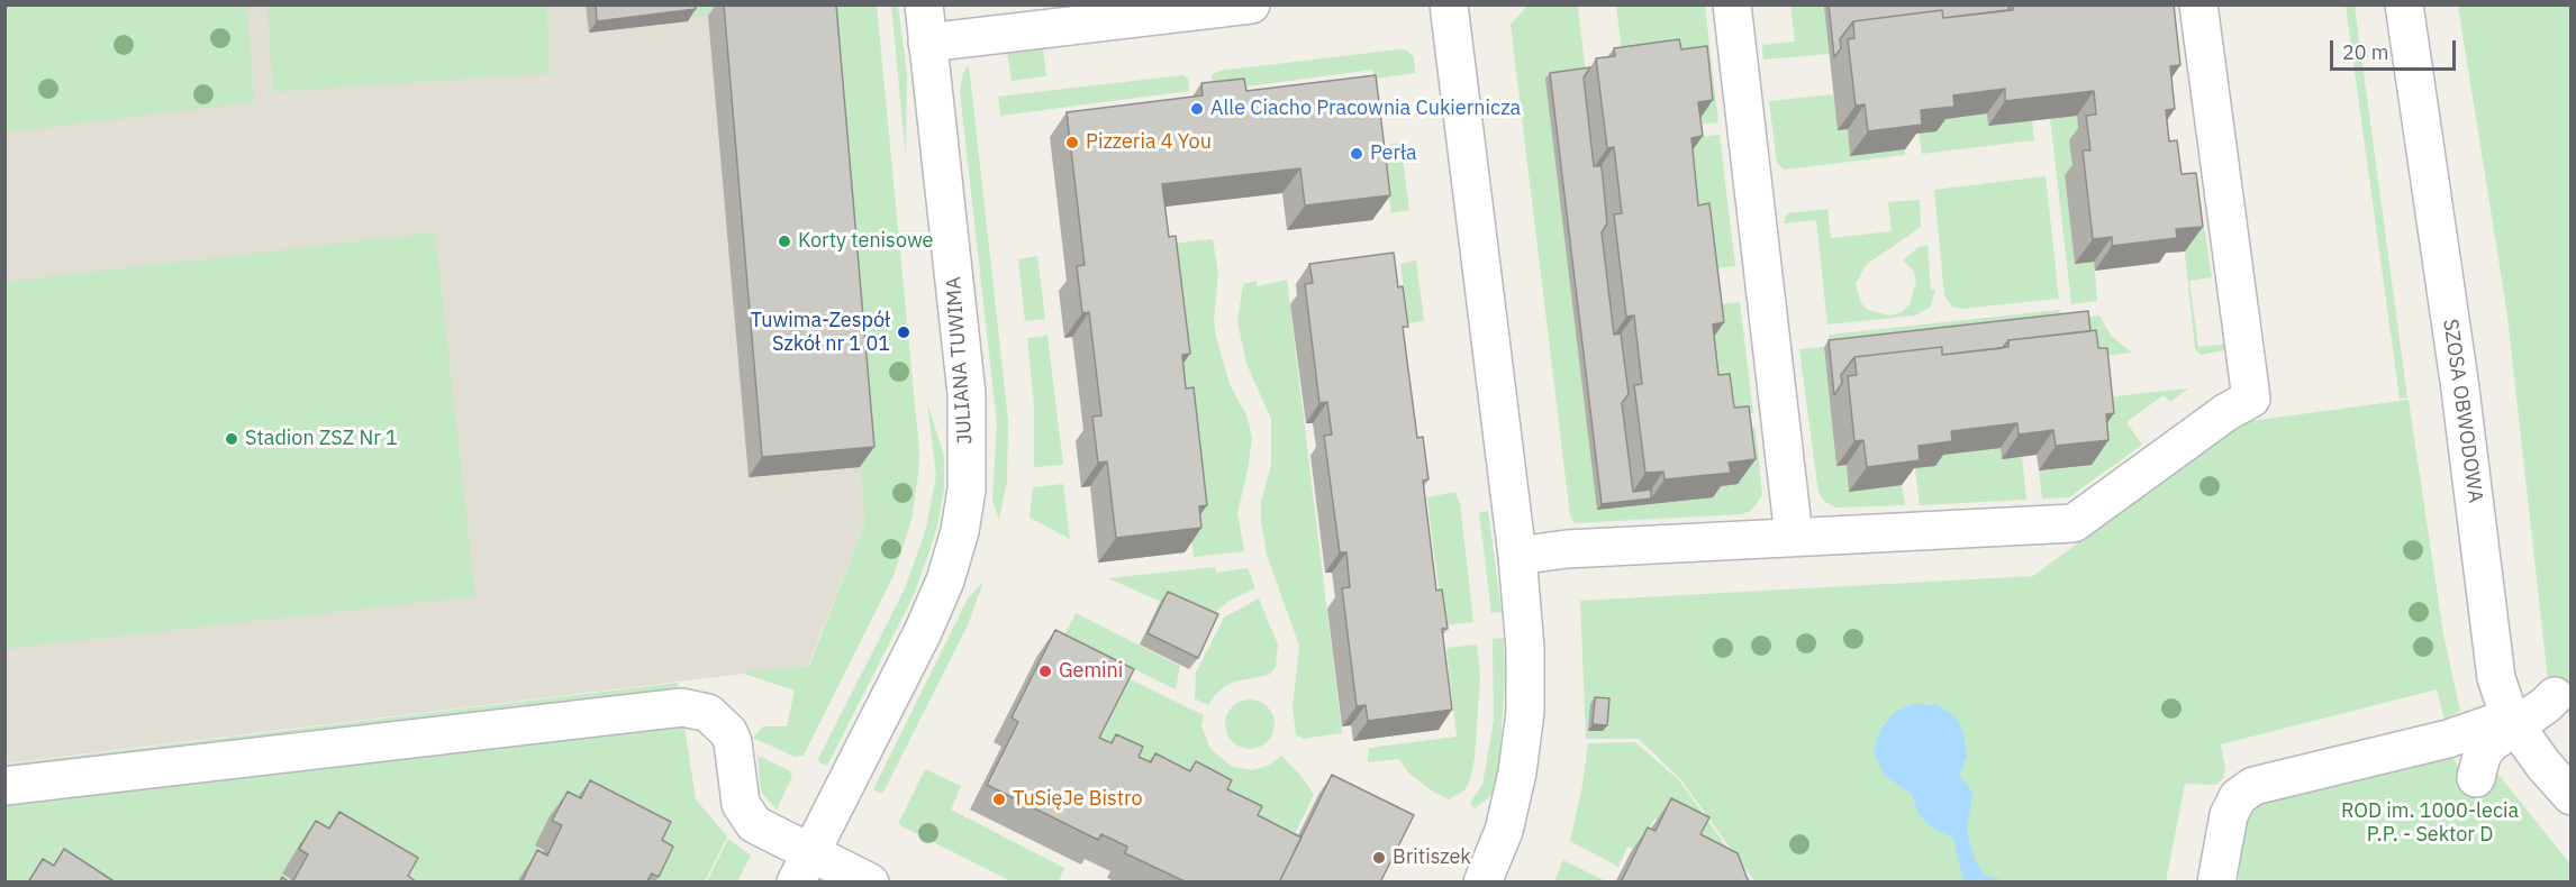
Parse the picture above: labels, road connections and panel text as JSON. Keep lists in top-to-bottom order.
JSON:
{
  "streets": {
    "street": ["JULIANA TUWIMA", "SZOSA OBWODOWA"]
  },
  "parks": ["ROD im. 1000-lecia P.P. - Sektor D"],
  "places": [
    "Alle Ciacho Pracownia Cukiernicza",
    "Pizzeria 4 You",
    "Perła",
    "Korty tenisowe",
    "Tuwima-Zespół Szkół nr 1 01",
    "Stadion ZSZ Nr 1",
    "Gemini",
    "TuSięJe Bistro",
    "Britiszek"
  ],
  "scale_bar": "20 m"
}
